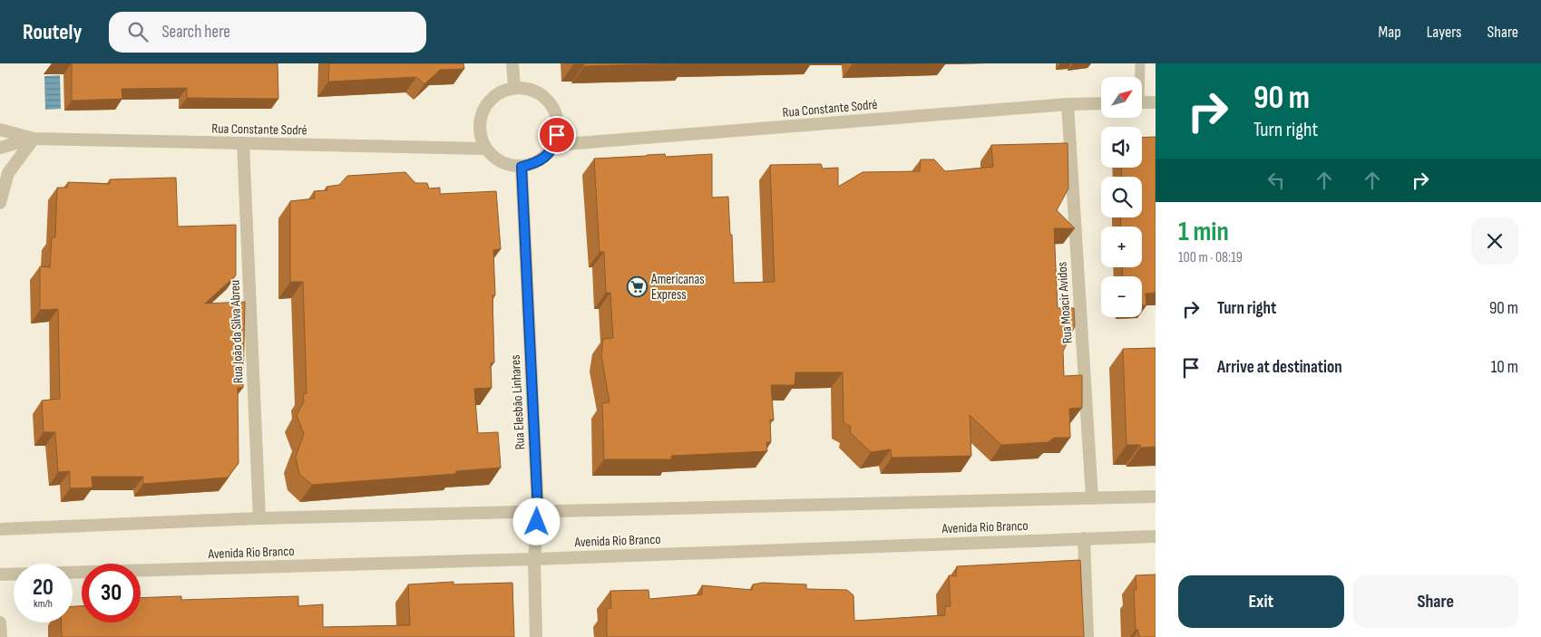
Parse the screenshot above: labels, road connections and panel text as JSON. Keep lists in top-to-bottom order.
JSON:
{
  "streets": {
    "street": [
      "Rua Constante Sodré",
      "Rua Moacir Avidos",
      "Rua João da Silva Abreu",
      "Rua Elesbão Linhares",
      "Avenida Rio Branco"
    ]
  },
  "crossings": [
    ["Rua Constante Sodré", "Rua Moacir Avidos"],
    ["Rua Constante Sodré", "Rua João da Silva Abreu"],
    ["Rua Constante Sodré", "Rua Elesbão Linhares"],
    ["Rua Moacir Avidos", "Avenida Rio Branco"],
    ["Rua João da Silva Abreu", "Avenida Rio Branco"],
    ["Rua Elesbão Linhares", "Avenida Rio Branco"]
  ],
  "places": {
    "supermarket": ["Americanas Express"]
  },
  "north": "top right",
  "page": {
    "header": "Routely",
    "search": "Search here",
    "nav": ["Map", "Layers", "Share"],
    "turn": ["90 m", "Turn right"],
    "map_buttons": ["+", "−"],
    "heading": ["1 min", "100 m · 08:19"],
    "list": [
      {
        "name": "Turn right",
        "value": "90 m"
      },
      {
        "name": "Arrive at destination",
        "value": "10 m"
      }
    ],
    "speed": "20 km/h",
    "limit": "30",
    "buttons": ["Exit", "Share"]
  }
}
